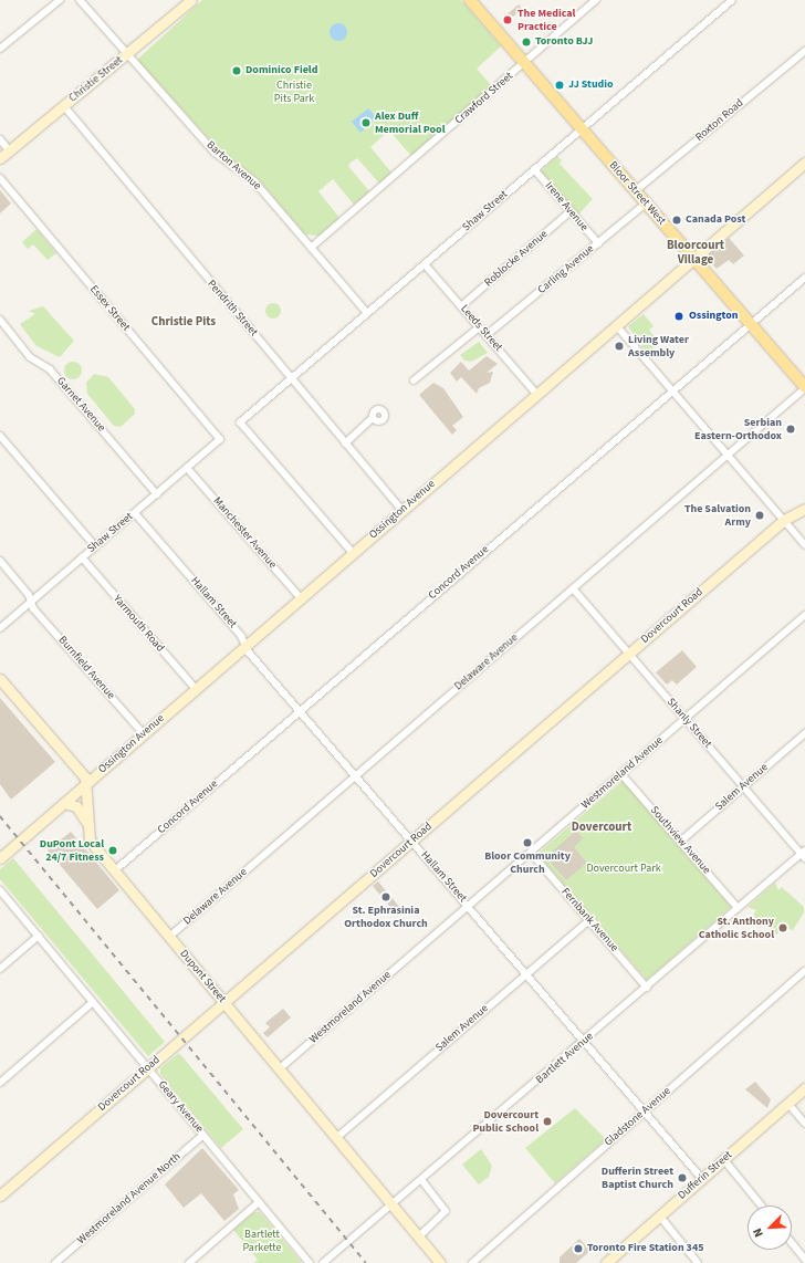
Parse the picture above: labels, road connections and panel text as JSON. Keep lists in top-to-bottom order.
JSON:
{
  "streets": {
    "main road": ["Bloor Street West"],
    "street": [
      "Christie Street",
      "Crawford Street",
      "Roxton Road",
      "Barton Avenue",
      "Irene Avenue",
      "Shaw Street",
      "Roblocke Avenue",
      "Carling Avenue",
      "Essex Street",
      "Pendrith Street",
      "Leeds Street",
      "Garnet Avenue",
      "Ossington Avenue",
      "Manchester Avenue",
      "Concord Avenue",
      "Hallam Street",
      "Dovercourt Road",
      "Yarmouth Road",
      "Delaware Avenue",
      "Burnfield Avenue",
      "Shanly Street",
      "Westmoreland Avenue",
      "Salem Avenue",
      "Southview Avenue",
      "Fernbank Avenue",
      "Dupont Street",
      "Bartlett Avenue",
      "Geary Avenue",
      "Gladstone Avenue",
      "Dufferin Street",
      "Westmoreland Avenue North"
    ]
  },
  "crossings": [
    ["Christie Street", "Barton Avenue"],
    ["Christie Street", "Pendrith Street"],
    ["Crawford Street", "Barton Avenue"],
    ["Crawford Street", "Bloor Street West"],
    ["Roxton Road", "Bloor Street West"],
    ["Barton Avenue", "Shaw Street"],
    ["Bloor Street West", "Shaw Street"],
    ["Bloor Street West", "Carling Avenue"],
    ["Bloor Street West", "Ossington Avenue"],
    ["Bloor Street West", "Concord Avenue"],
    ["Bloor Street West", "Delaware Avenue"],
    ["Irene Avenue", "Shaw Street"],
    ["Irene Avenue", "Roblocke Avenue"],
    ["Irene Avenue", "Carling Avenue"],
    ["Shaw Street", "Essex Street"],
    ["Shaw Street", "Pendrith Street"],
    ["Shaw Street", "Leeds Street"],
    ["Shaw Street", "Garnet Avenue"],
    ["Shaw Street", "Ossington Avenue"],
    ["Shaw Street", "Manchester Avenue"],
    ["Shaw Street", "Hallam Street"],
    ["Shaw Street", "Yarmouth Road"],
    ["Shaw Street", "Burnfield Avenue"],
    ["Roblocke Avenue", "Leeds Street"],
    ["Carling Avenue", "Leeds Street"],
    ["Pendrith Street", "Ossington Avenue"],
    ["Leeds Street", "Ossington Avenue"],
    ["Ossington Avenue", "Manchester Avenue"],
    ["Ossington Avenue", "Hallam Street"],
    ["Ossington Avenue", "Yarmouth Road"],
    ["Ossington Avenue", "Burnfield Avenue"],
    ["Ossington Avenue", "Dupont Street"],
    ["Concord Avenue", "Hallam Street"],
    ["Concord Avenue", "Dupont Street"],
    ["Hallam Street", "Dovercourt Road"],
    ["Hallam Street", "Delaware Avenue"],
    ["Hallam Street", "Westmoreland Avenue"],
    ["Hallam Street", "Salem Avenue"],
    ["Hallam Street", "Bartlett Avenue"],
    ["Hallam Street", "Gladstone Avenue"],
    ["Hallam Street", "Dufferin Street"],
    ["Dovercourt Road", "Shanly Street"],
    ["Dovercourt Road", "Dupont Street"],
    ["Dovercourt Road", "Geary Avenue"],
    ["Delaware Avenue", "Shanly Street"],
    ["Delaware Avenue", "Dupont Street"],
    ["Shanly Street", "Westmoreland Avenue"],
    ["Shanly Street", "Salem Avenue"],
    ["Shanly Street", "Bartlett Avenue"],
    ["Westmoreland Avenue", "Southview Avenue"],
    ["Westmoreland Avenue", "Fernbank Avenue"],
    ["Westmoreland Avenue", "Dupont Street"],
    ["Salem Avenue", "Southview Avenue"],
    ["Salem Avenue", "Fernbank Avenue"],
    ["Salem Avenue", "Dupont Street"],
    ["Southview Avenue", "Bartlett Avenue"],
    ["Fernbank Avenue", "Bartlett Avenue"],
    ["Dupont Street", "Bartlett Avenue"],
    ["Geary Avenue", "Westmoreland Avenue North"]
  ],
  "districts": ["Bloorcourt Village", "Christie Pits", "Dovercourt"],
  "parks": ["Christie Pits Park", "Dovercourt Park", "Bartlett Parkette"],
  "places": [
    "The Medical Practice",
    "Toronto BJJ",
    "Dominico Field",
    "JJ Studio",
    "Alex Duff Memorial Pool",
    "Canada Post",
    "Ossington",
    "Living Water Assembly",
    "Serbian Eastern-Orthodox",
    "The Salvation Army",
    "Bloor Community Church",
    "DuPont Local 24/7 Fitness",
    "St. Ephrasinia Orthodox Church",
    "St. Anthony Catholic School",
    "Dovercourt Public School",
    "Dufferin Street Baptist Church",
    "Toronto Fire Station 345"
  ],
  "north": "bottom left"
}
